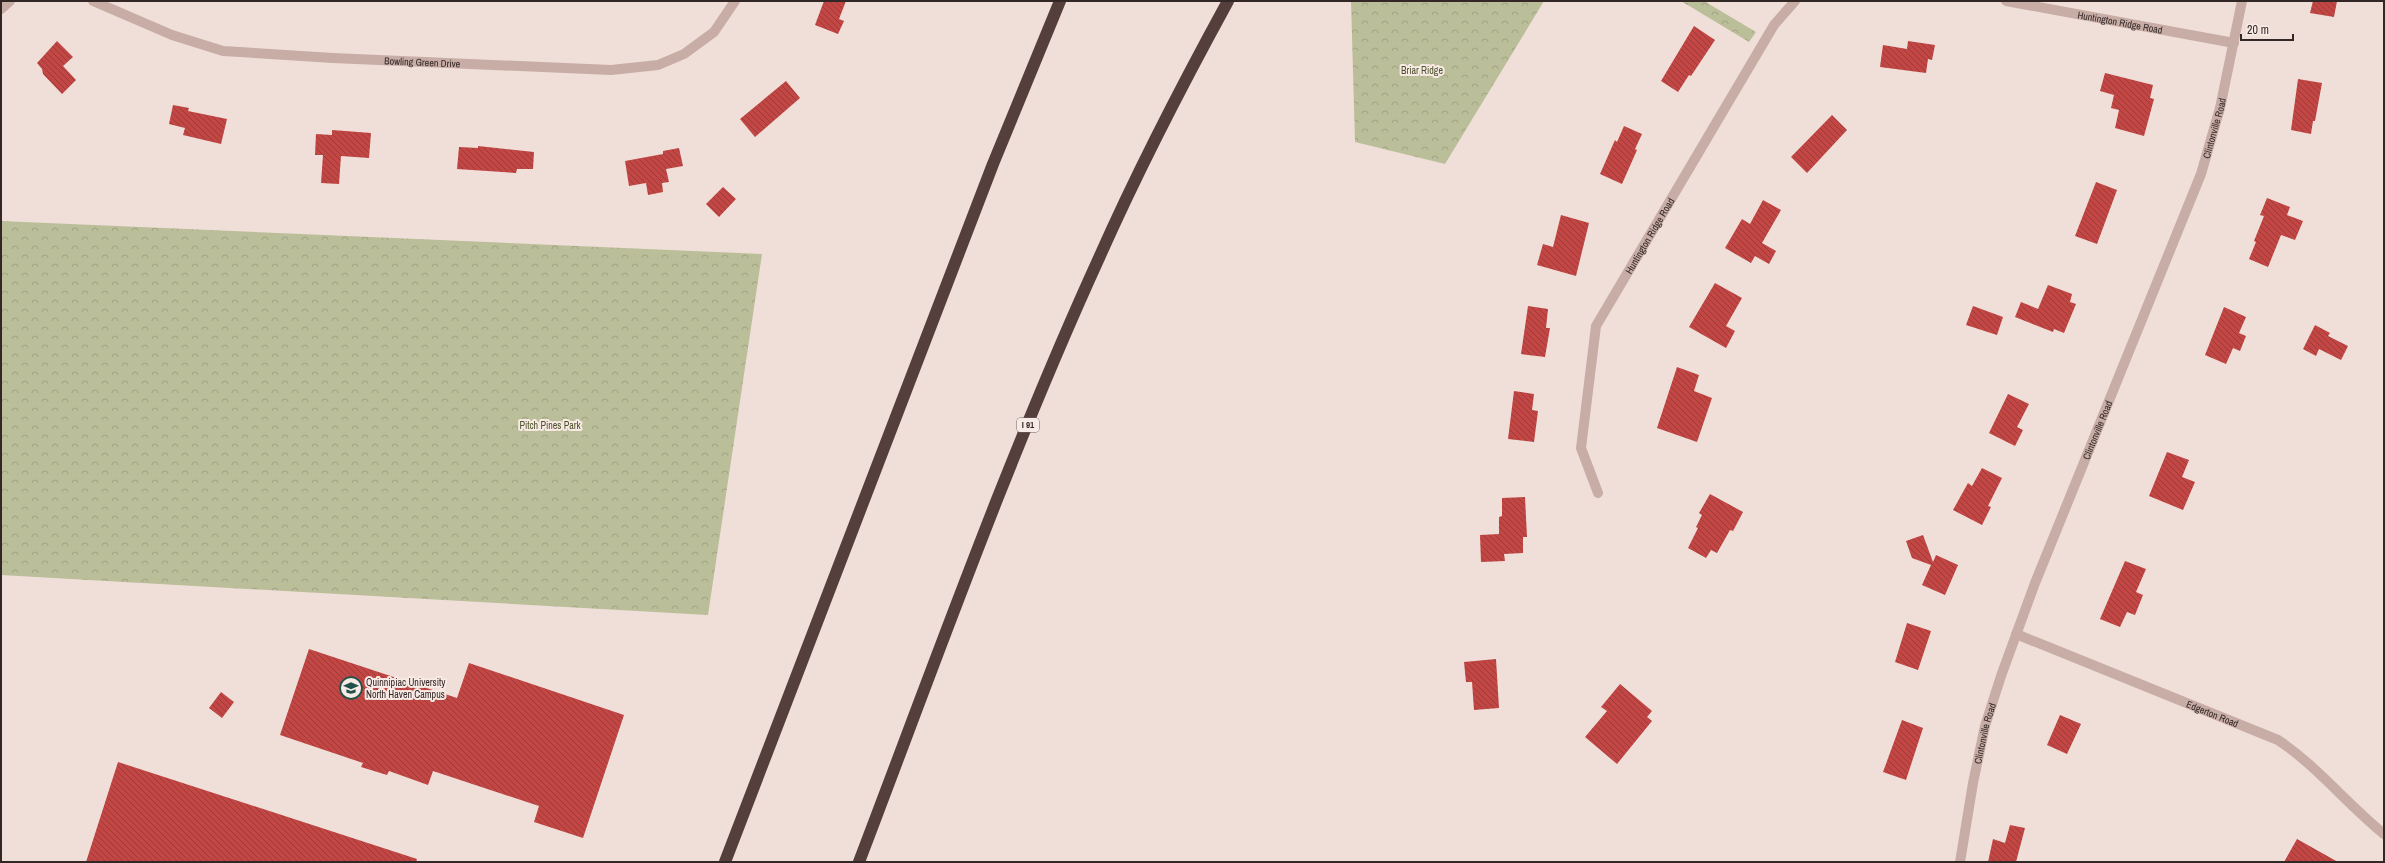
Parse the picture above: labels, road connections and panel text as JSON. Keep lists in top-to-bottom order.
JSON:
{
  "streets": {
    "highway": ["I 91"],
    "street": [
      "Huntington Ridge Road",
      "Bowling Green Drive",
      "Clintonville Road",
      "Edgerton Road"
    ]
  },
  "crossings": [
    ["Huntington Ridge Road", "Clintonville Road"],
    ["Clintonville Road", "Edgerton Road"]
  ],
  "parks": ["Briar Ridge", "Pitch Pines Park"],
  "places": {
    "school or university": ["Quinnipiac University North Haven Campus"]
  },
  "scale_bar": "20 m"
}
